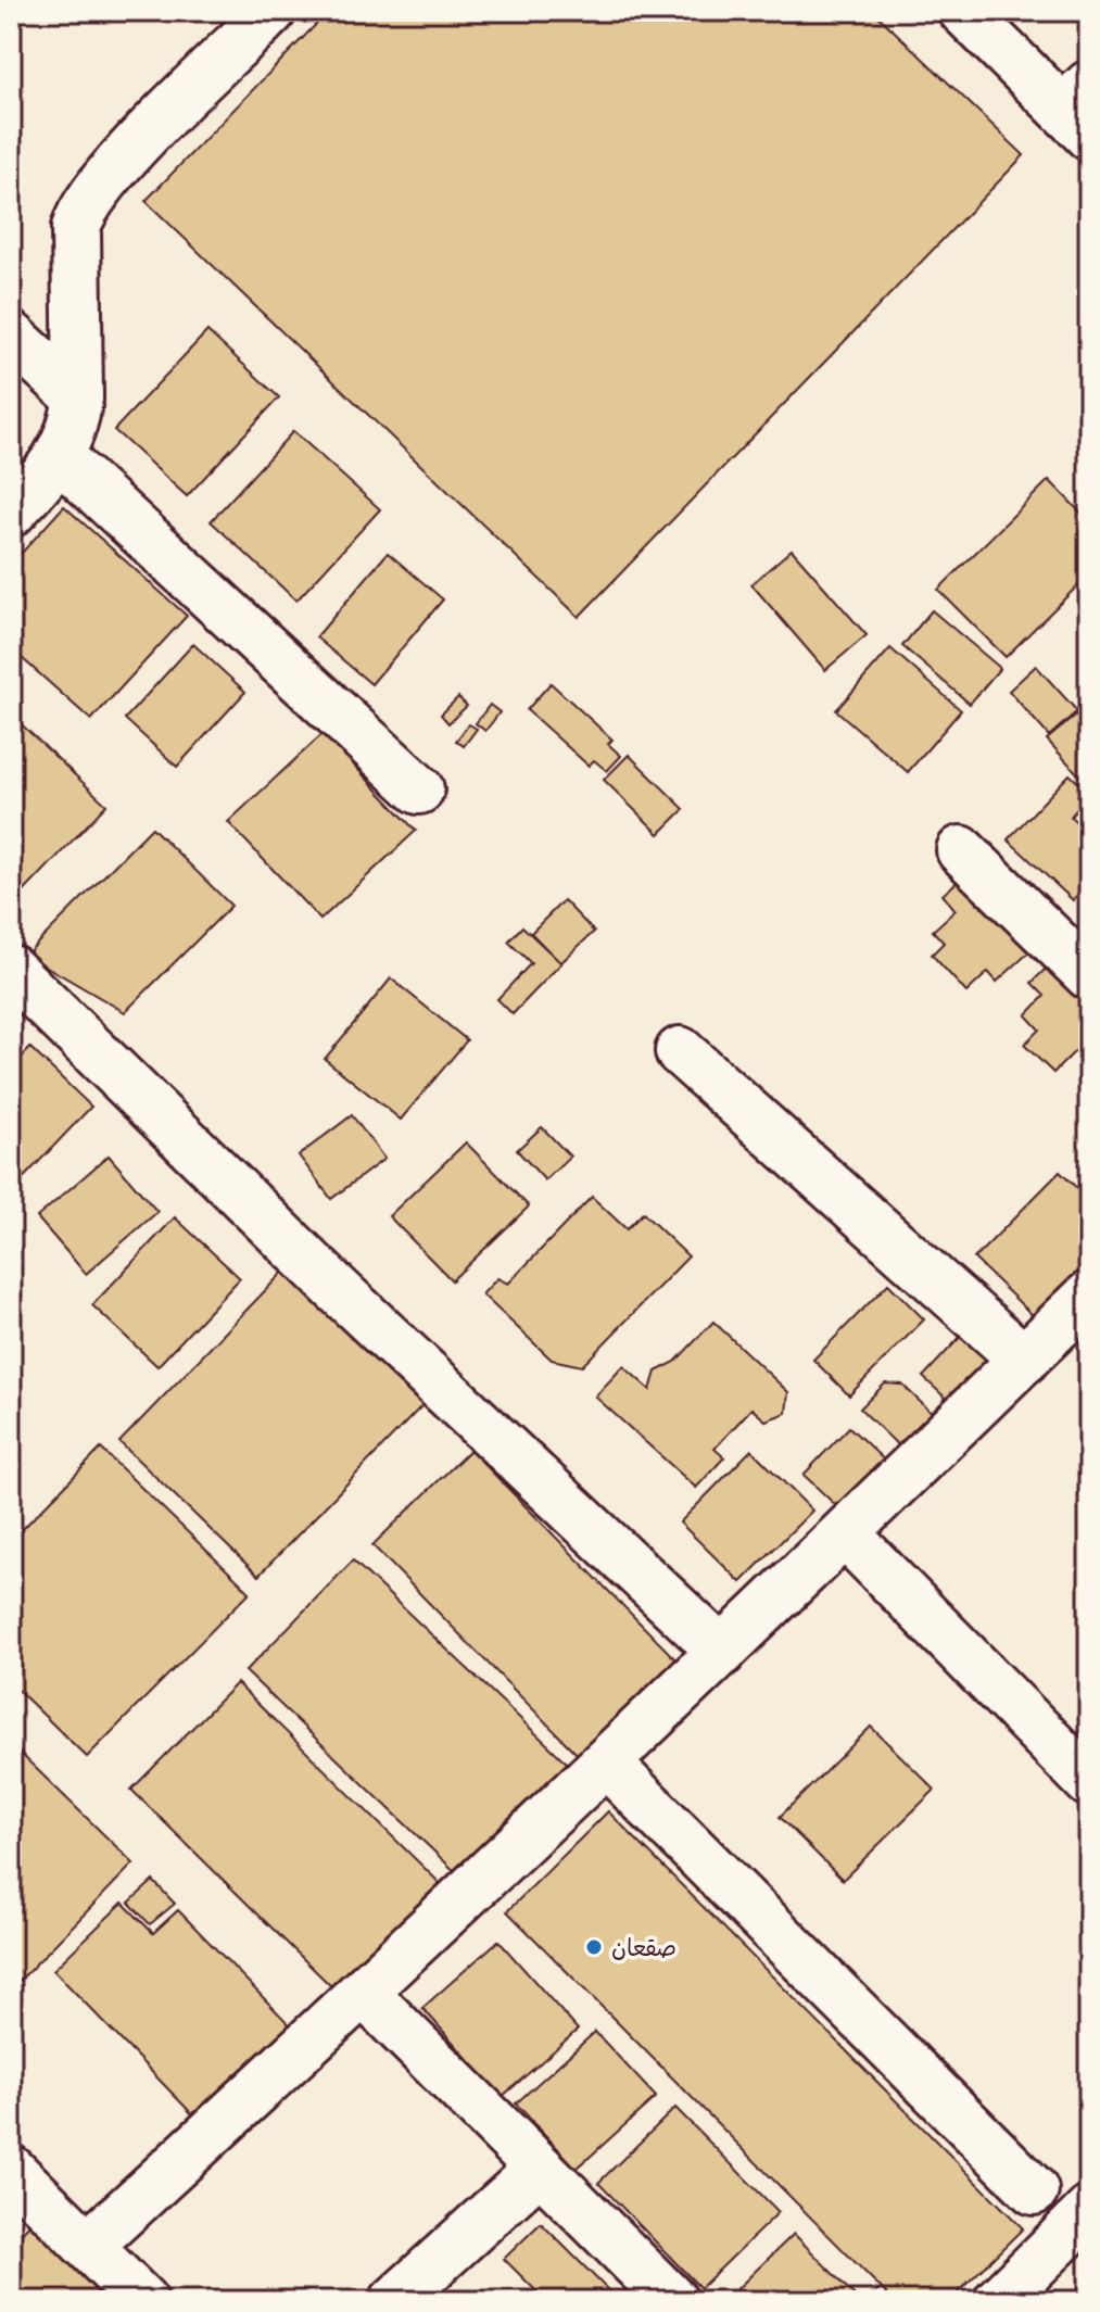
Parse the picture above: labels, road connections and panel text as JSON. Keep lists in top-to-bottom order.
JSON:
{
  "places": ["صقعان"]
}
